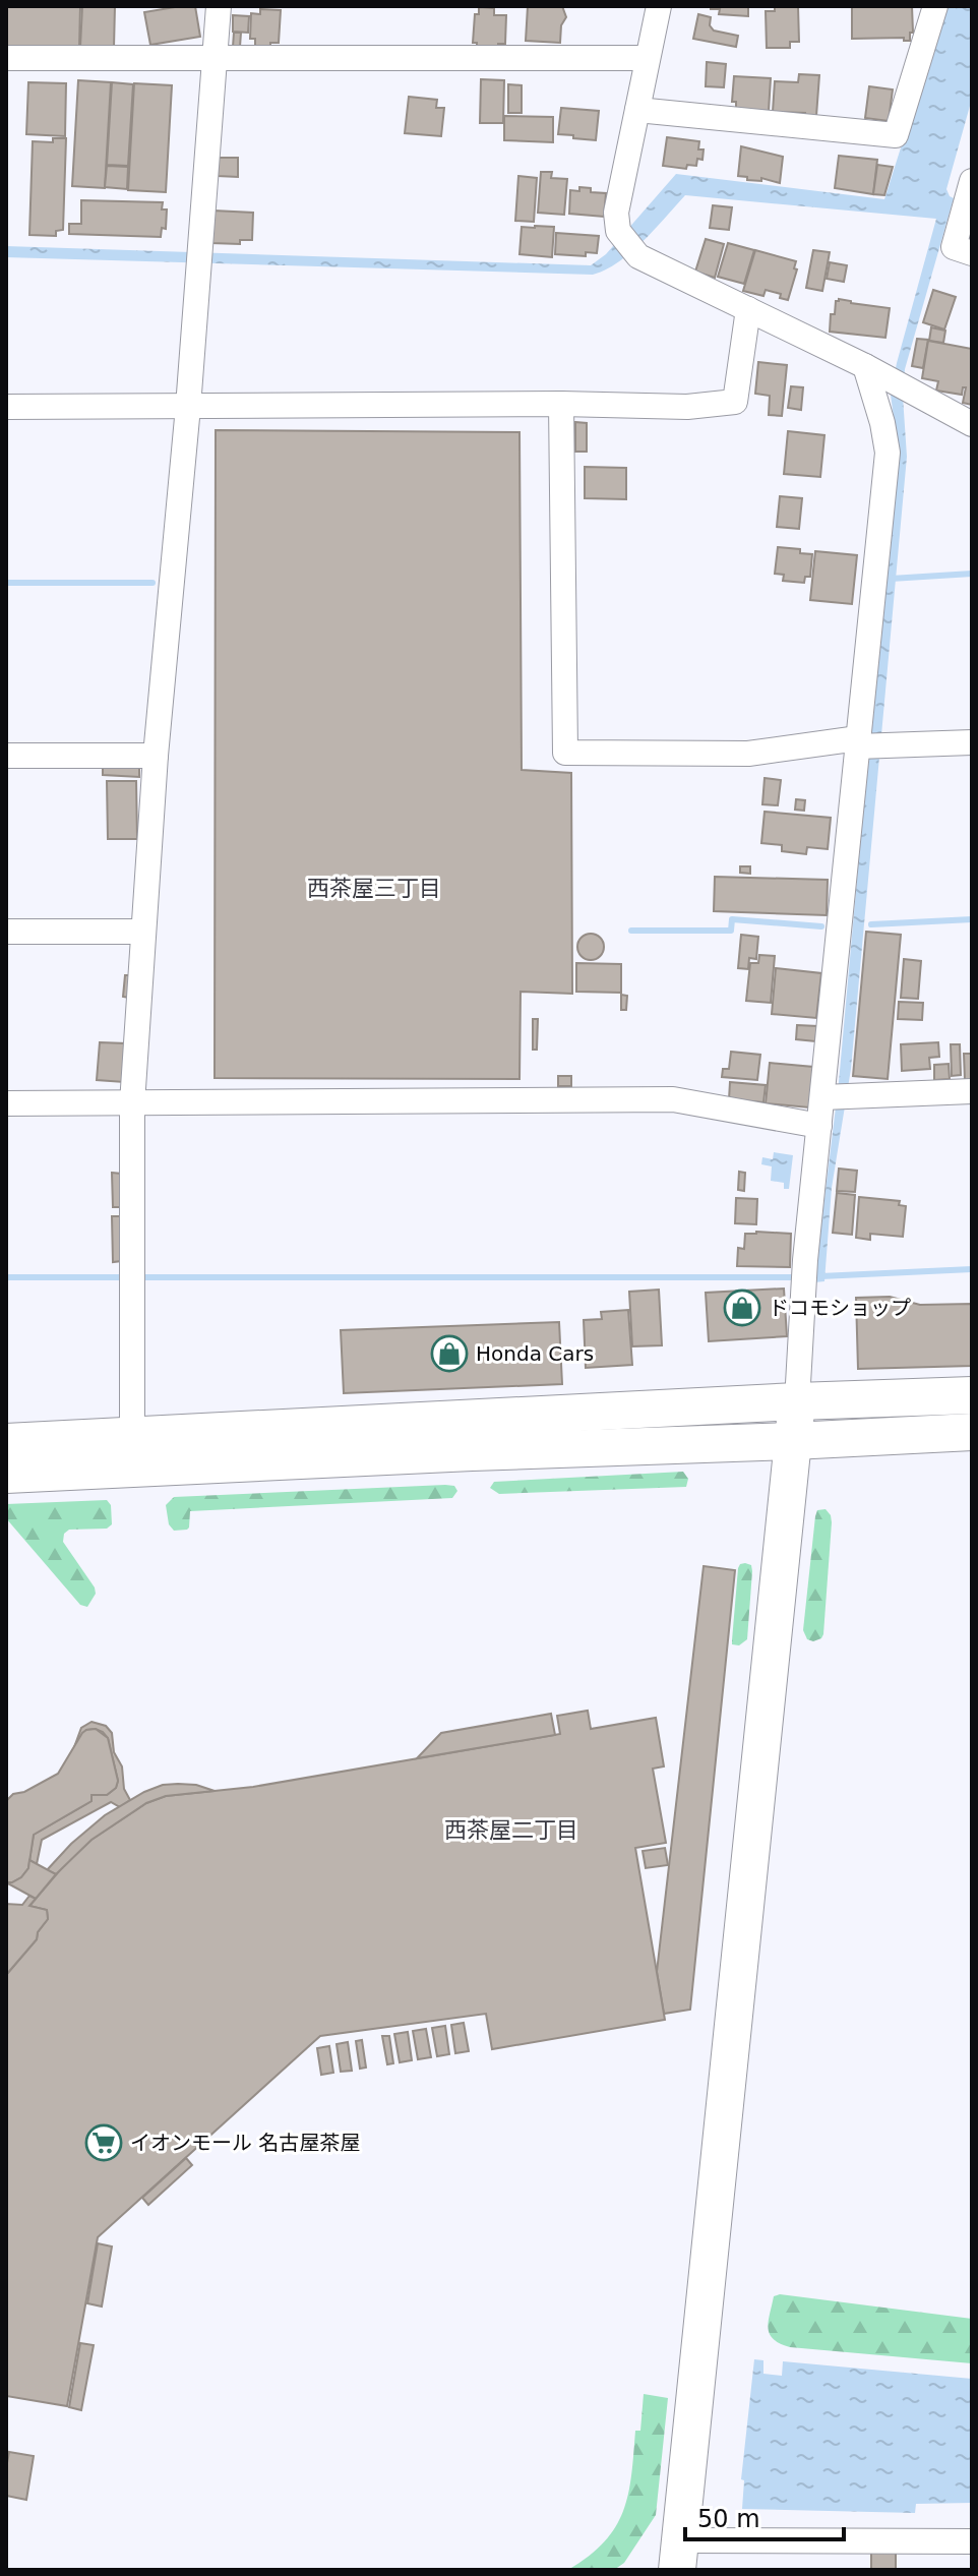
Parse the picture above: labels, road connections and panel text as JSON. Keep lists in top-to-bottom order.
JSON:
{
  "districts": ["西茶屋三丁目", "西茶屋二丁目"],
  "places": {
    "shop": ["ドコモショップ", "Honda Cars"],
    "supermarket": ["イオンモール 名古屋茶屋"]
  },
  "scale_bar": "50 m"
}
